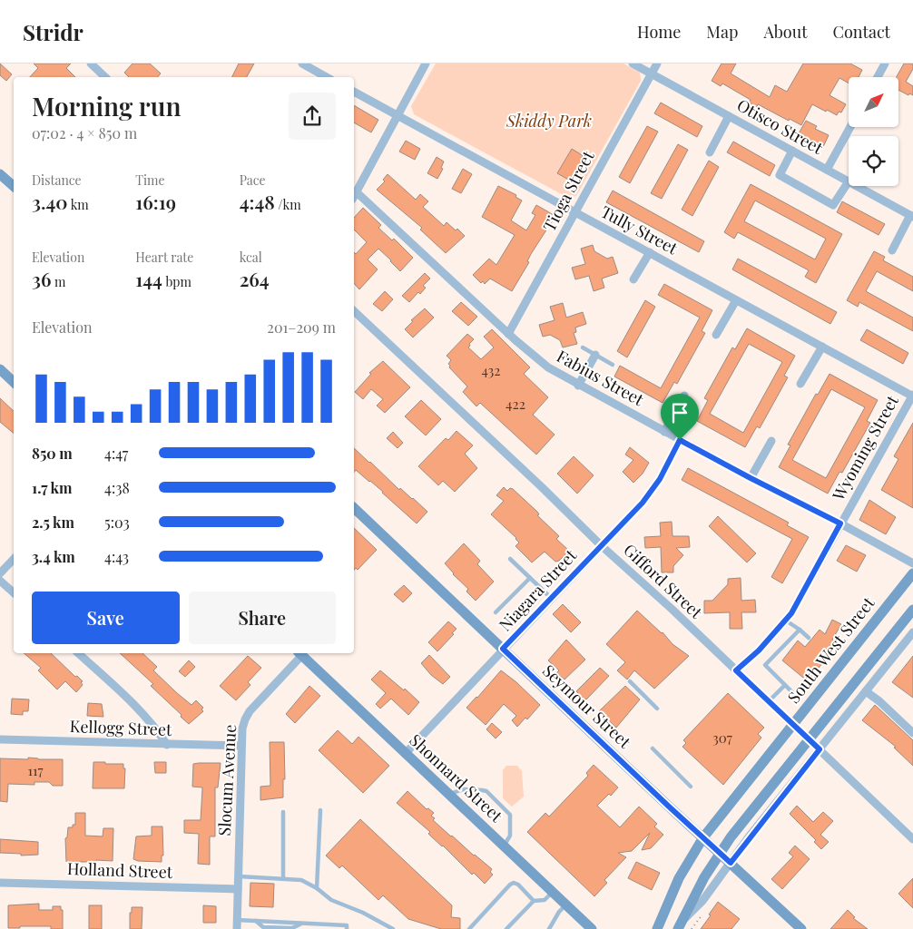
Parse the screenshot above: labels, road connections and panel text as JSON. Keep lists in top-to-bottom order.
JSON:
{
  "streets": {
    "street": [
      "Otisco Street",
      "Tioga Street",
      "Tully Street",
      "Fabius Street",
      "Wyoming Street",
      "Gifford Street",
      "Niagara Street",
      "South West Street",
      "Seymour Street",
      "Kellogg Street",
      "Shonnard Street",
      "Slocum Avenue",
      "Holland Street"
    ]
  },
  "crossings": [
    ["Otisco Street", "Tioga Street"],
    ["Tioga Street", "Tully Street"],
    ["Tioga Street", "Fabius Street"],
    ["Tully Street", "Wyoming Street"],
    ["Fabius Street", "Wyoming Street"],
    ["Fabius Street", "Niagara Street"],
    ["Wyoming Street", "Gifford Street"],
    ["Gifford Street", "Niagara Street"],
    ["Gifford Street", "South West Street"],
    ["Niagara Street", "Seymour Street"],
    ["Niagara Street", "Shonnard Street"],
    ["South West Street", "Seymour Street"],
    ["Kellogg Street", "Slocum Avenue"],
    ["Shonnard Street", "Slocum Avenue"],
    ["Slocum Avenue", "Holland Street"]
  ],
  "parks": ["Skiddy Park"],
  "house_numbers": [
    "432",
    "422",
    "307",
    "117"
  ],
  "north": "top right",
  "page": {
    "header": "Stridr",
    "nav": [
      "Home",
      "Map",
      "About",
      "Contact"
    ],
    "heading": ["Morning run", "07:02 · 4 × 850 m"],
    "stats": [
      ["Distance", "3.40 km"],
      ["Time", "16:19"],
      ["Pace", "4:48 /km"],
      ["Elevation", "36 m"],
      ["Heart rate", "144 bpm"],
      ["kcal", "264"]
    ],
    "chart": ["Elevation", "201–209 m"],
    "list": [
      {
        "name": "850 m",
        "note": "4:47"
      },
      {
        "name": "1.7 km",
        "note": "4:38"
      },
      {
        "name": "2.5 km",
        "note": "5:03"
      },
      {
        "name": "3.4 km",
        "note": "4:43"
      }
    ],
    "buttons": ["Save", "Share"]
  }
}
